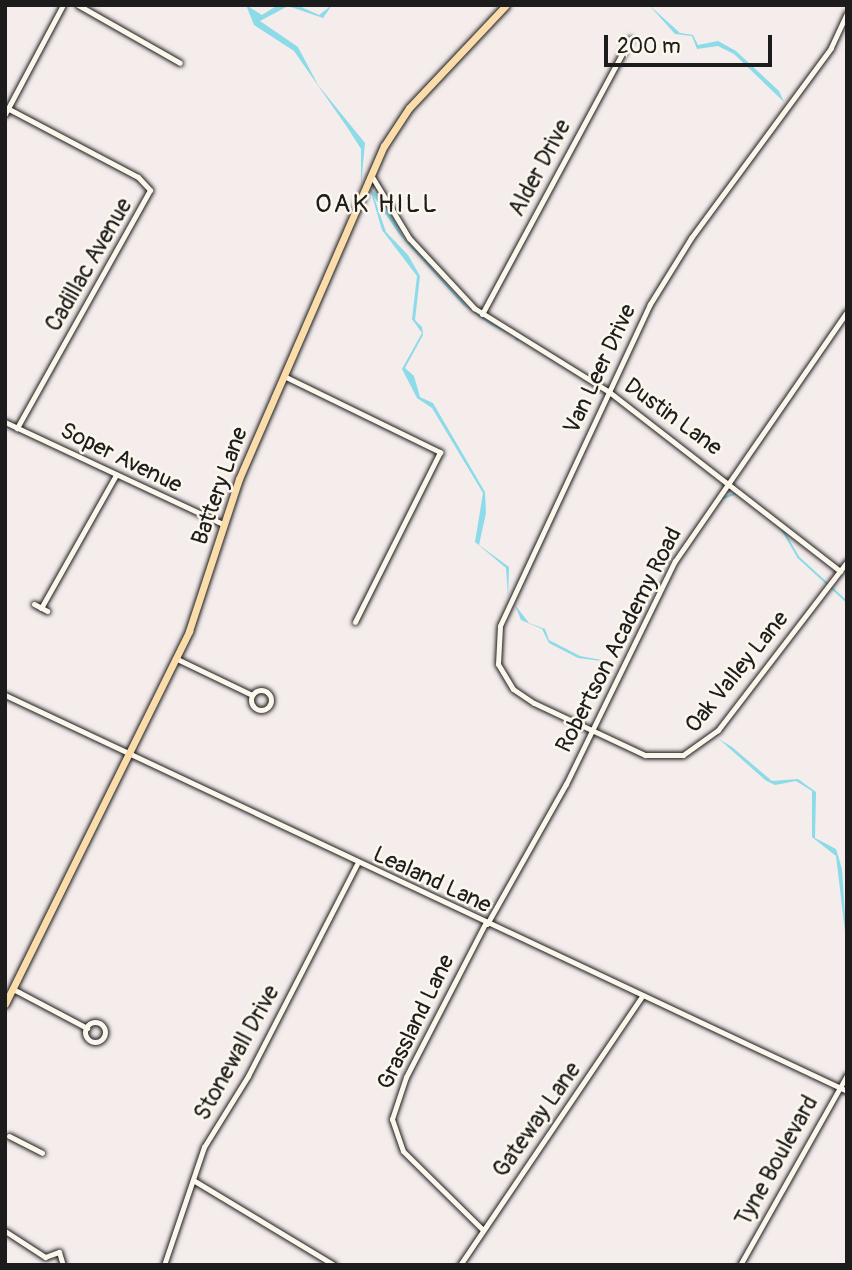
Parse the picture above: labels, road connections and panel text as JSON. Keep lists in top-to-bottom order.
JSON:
{
  "streets": {
    "main road": ["Battery Lane"],
    "street": [
      "Alder Drive",
      "Cadillac Avenue",
      "Van Leer Drive",
      "Dustin Lane",
      "Soper Avenue",
      "Robertson Academy Road",
      "Oak Valley Lane",
      "Lealand Lane",
      "Grassland Lane",
      "Stonewall Drive",
      "Gateway Lane",
      "Tyne Boulevard"
    ]
  },
  "crossings": [
    ["Alder Drive", "Dustin Lane"],
    ["Cadillac Avenue", "Soper Avenue"],
    ["Van Leer Drive", "Dustin Lane"],
    ["Van Leer Drive", "Robertson Academy Road"],
    ["Van Leer Drive", "Oak Valley Lane"],
    ["Dustin Lane", "Battery Lane"],
    ["Dustin Lane", "Robertson Academy Road"],
    ["Dustin Lane", "Oak Valley Lane"],
    ["Soper Avenue", "Battery Lane"],
    ["Battery Lane", "Lealand Lane"],
    ["Robertson Academy Road", "Oak Valley Lane"],
    ["Robertson Academy Road", "Lealand Lane"],
    ["Robertson Academy Road", "Grassland Lane"],
    ["Lealand Lane", "Grassland Lane"],
    ["Lealand Lane", "Stonewall Drive"],
    ["Lealand Lane", "Gateway Lane"],
    ["Lealand Lane", "Tyne Boulevard"],
    ["Grassland Lane", "Gateway Lane"]
  ],
  "districts": ["OAK HILL"],
  "scale_bar": "200 m"
}
